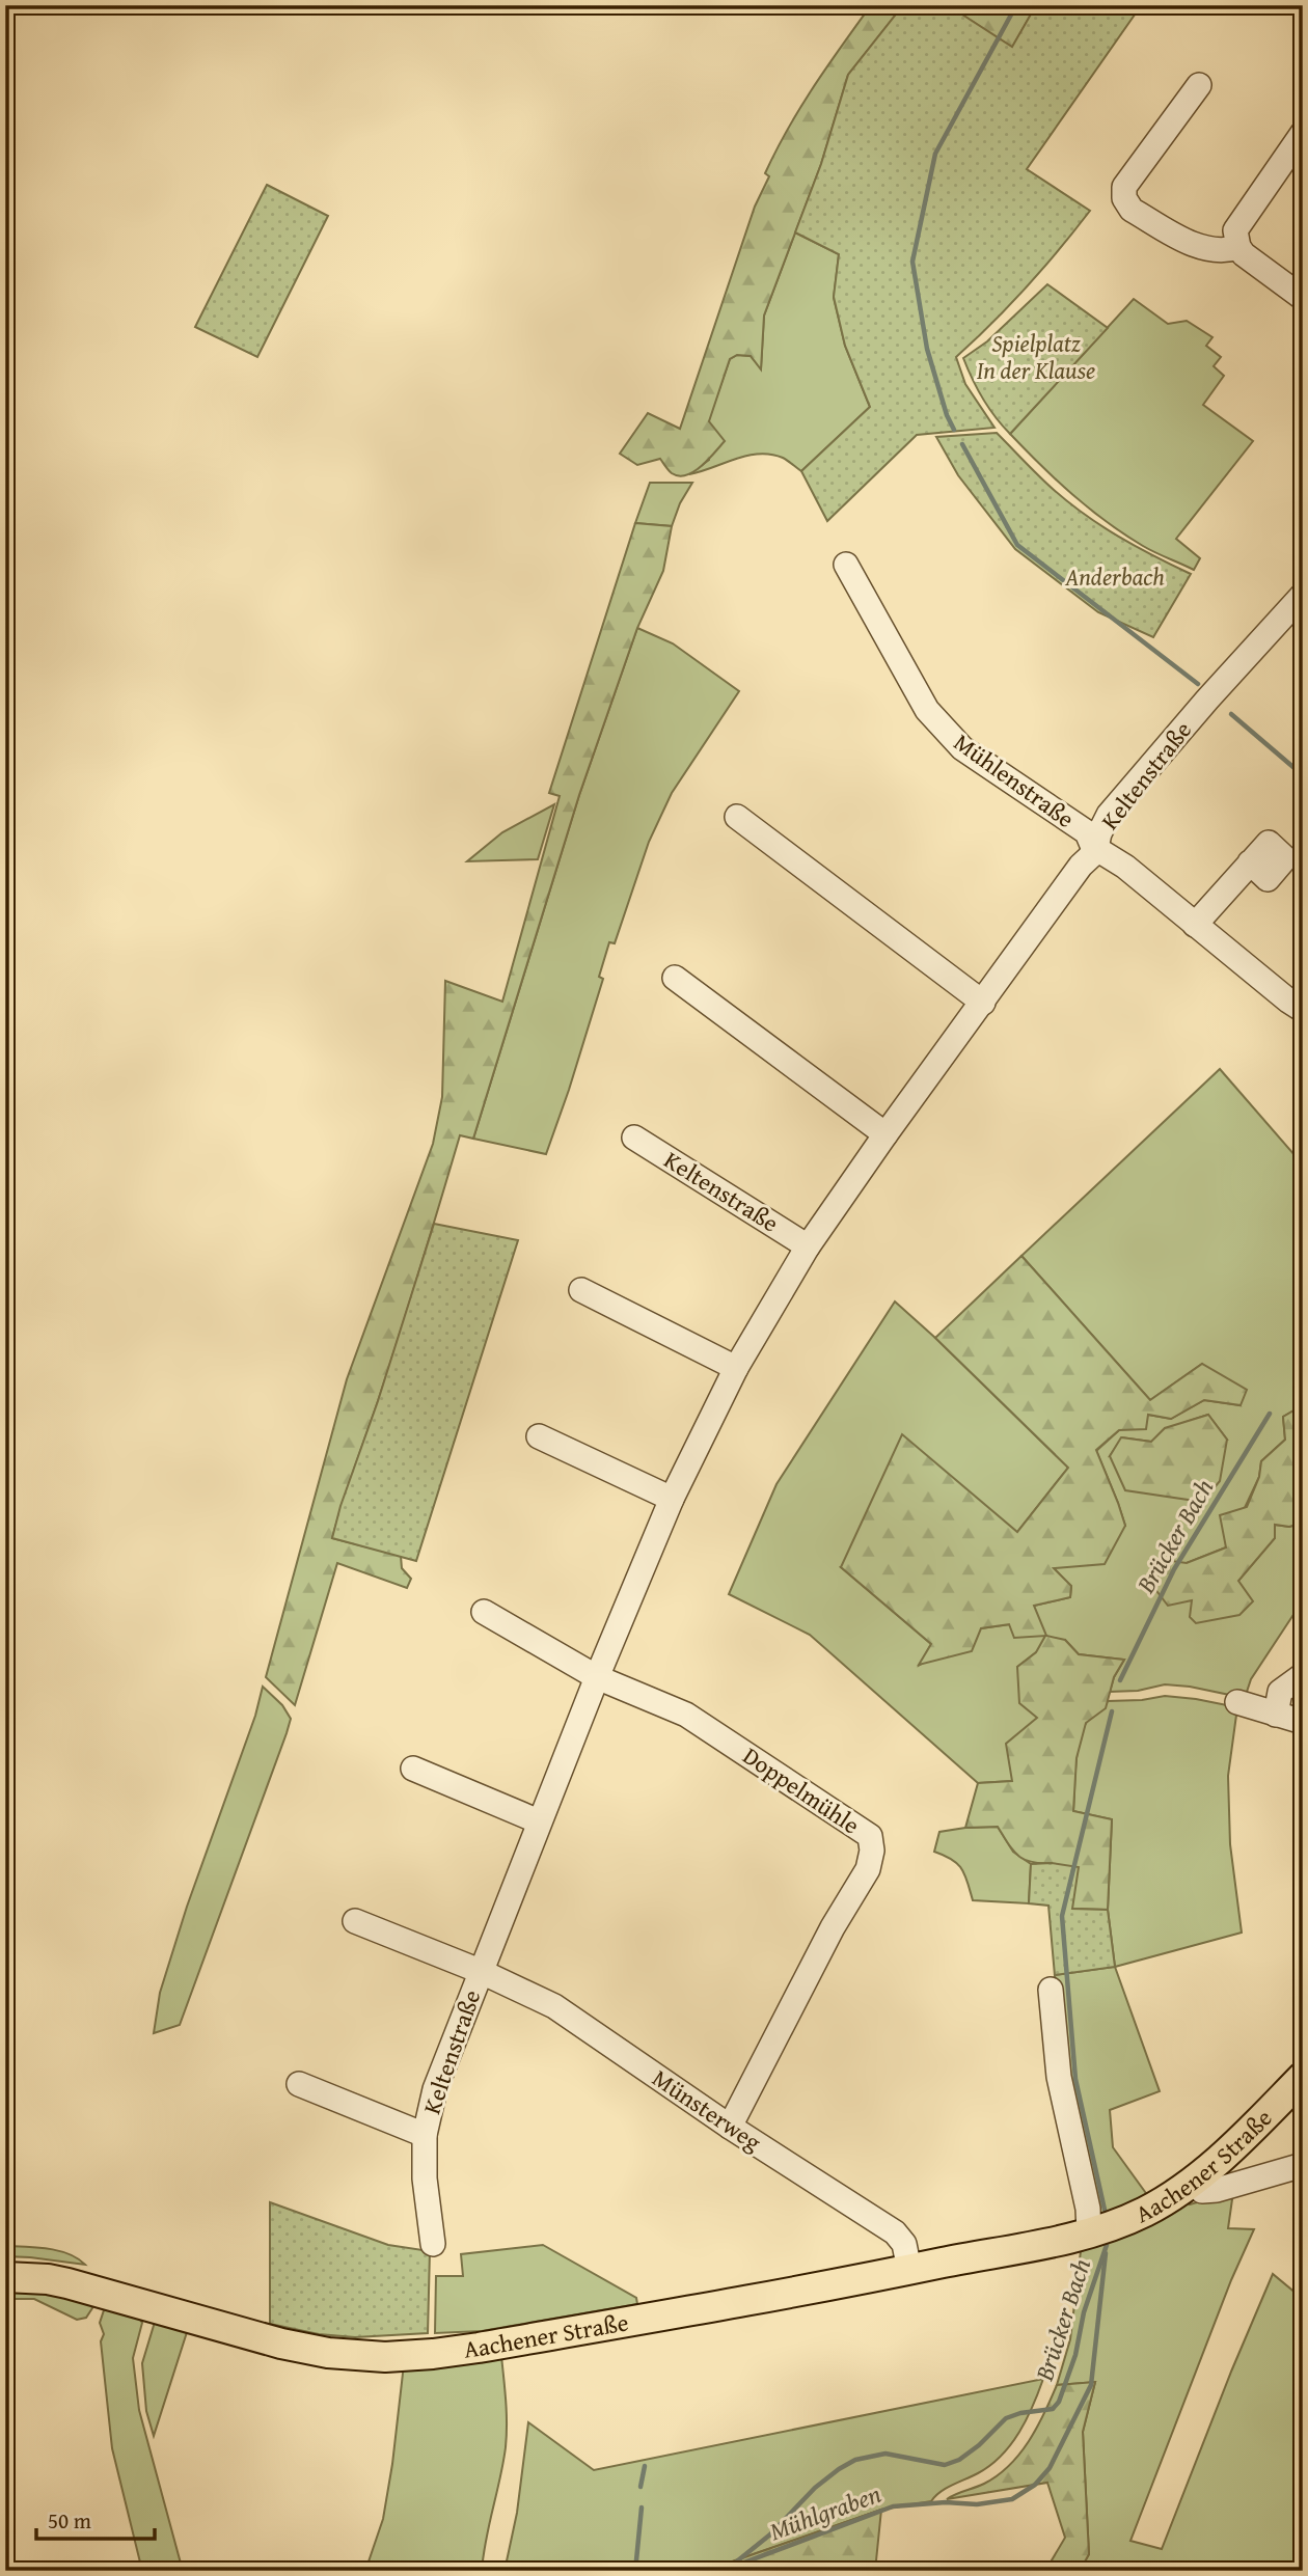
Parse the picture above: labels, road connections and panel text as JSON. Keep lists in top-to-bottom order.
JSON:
{
  "streets": {
    "main road": ["Aachener Straße"],
    "street": [
      "Keltenstraße",
      "Mühlenstraße",
      "Doppelmühle",
      "Münsterweg"
    ]
  },
  "crossings": [
    ["Keltenstraße", "Mühlenstraße"],
    ["Keltenstraße", "Doppelmühle"],
    ["Keltenstraße", "Münsterweg"],
    ["Doppelmühle", "Münsterweg"],
    ["Münsterweg", "Aachener Straße"]
  ],
  "water": ["Brücker Bach", "Mühlgraben"],
  "parks": ["Spielplatz In der Klause", "Anderbach"],
  "scale_bar": "50 m"
}
